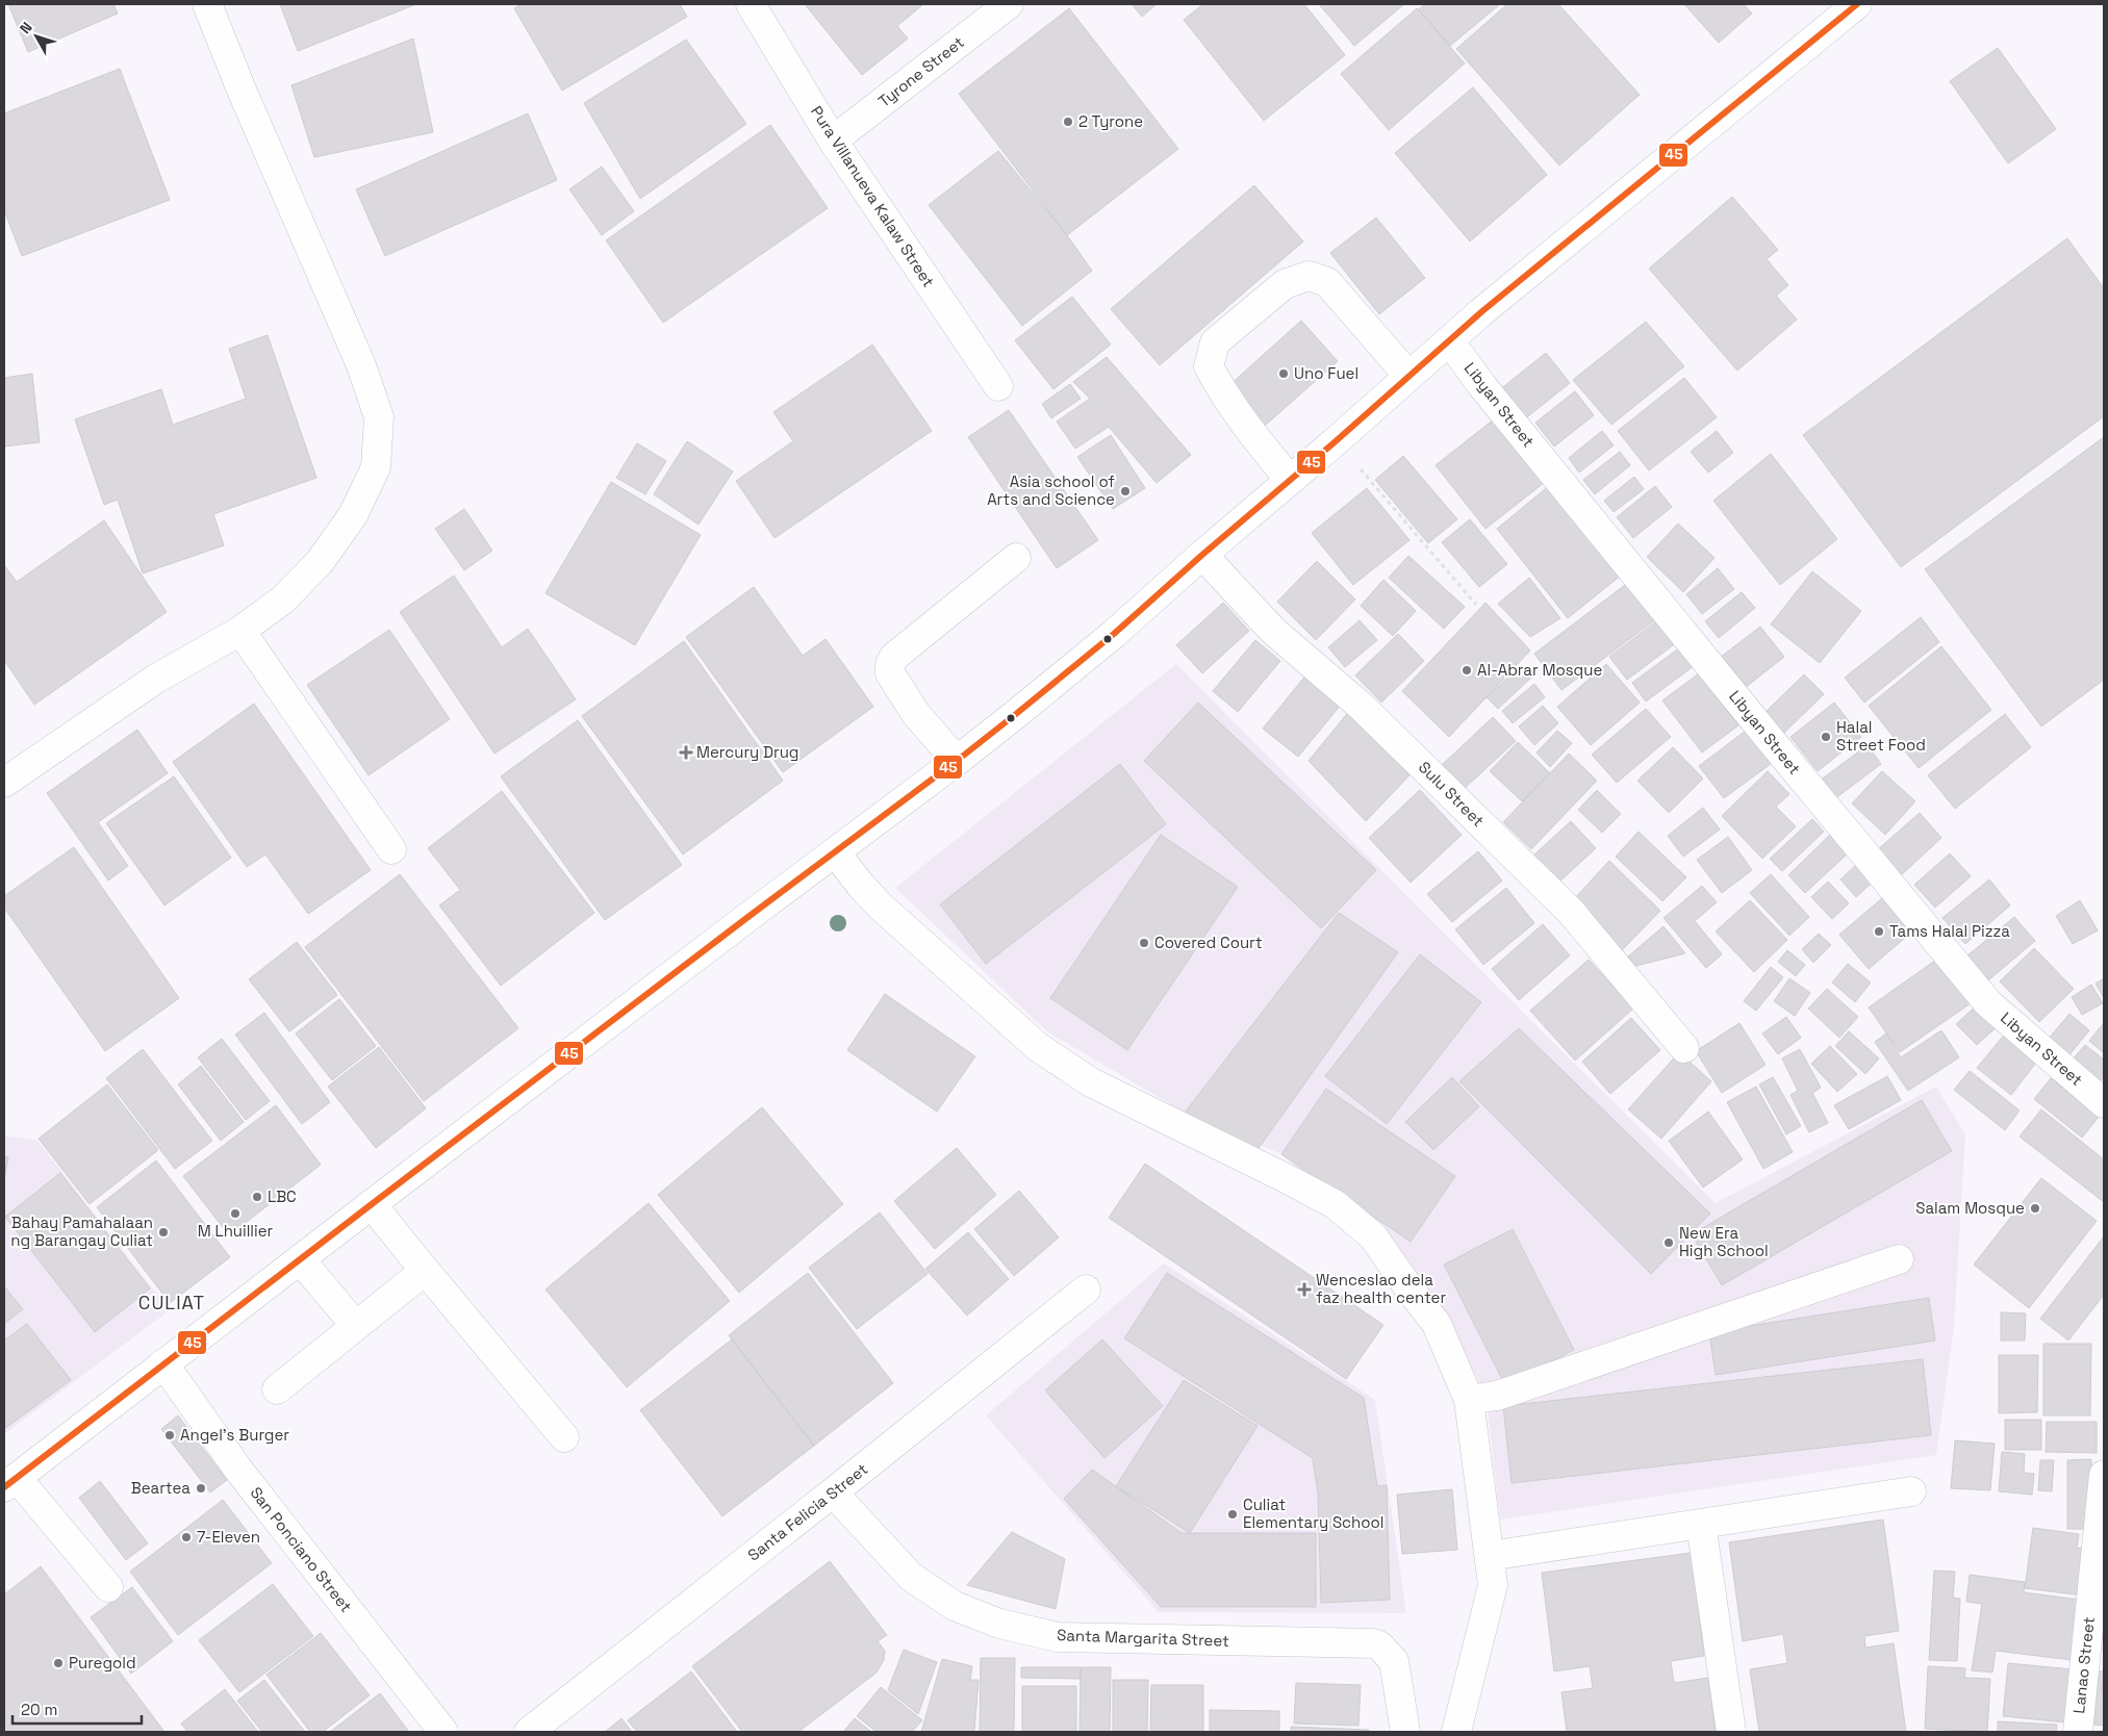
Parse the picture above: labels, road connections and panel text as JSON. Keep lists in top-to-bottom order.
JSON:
{
  "streets": {
    "street": [
      "Tyrone Street",
      "Pura Villanueva Kalaw Street",
      "Libyan Street",
      "Sulu Street",
      "Santa Felicia Street",
      "San Ponciano Street",
      "Santa Margarita Street",
      "Lanao Street"
    ]
  },
  "crossings": [
    ["Tyrone Street", "Pura Villanueva Kalaw Street"],
    ["Santa Felicia Street", "Santa Margarita Street"]
  ],
  "districts": ["CULIAT"],
  "places": {
    "other": [
      "2 Tyrone",
      "Uno Fuel",
      "Asia school of Arts and Science",
      "Al-Abrar Mosque",
      "Halal Street Food",
      "Tams Halal Pizza",
      "Covered Court",
      "LBC",
      "Salam Mosque",
      "M Lhuillier",
      "Bahay Pamahalaan ng Barangay Culiat",
      "New Era High School",
      "Angel's Burger",
      "Beartea",
      "Culiat Elementary School",
      "7-Eleven",
      "Puregold"
    ],
    "health": ["Mercury Drug", "Wenceslao dela faz health center"]
  },
  "lines": ["transit line 45"],
  "scale_bar": "20 m",
  "north": "top left"
}
